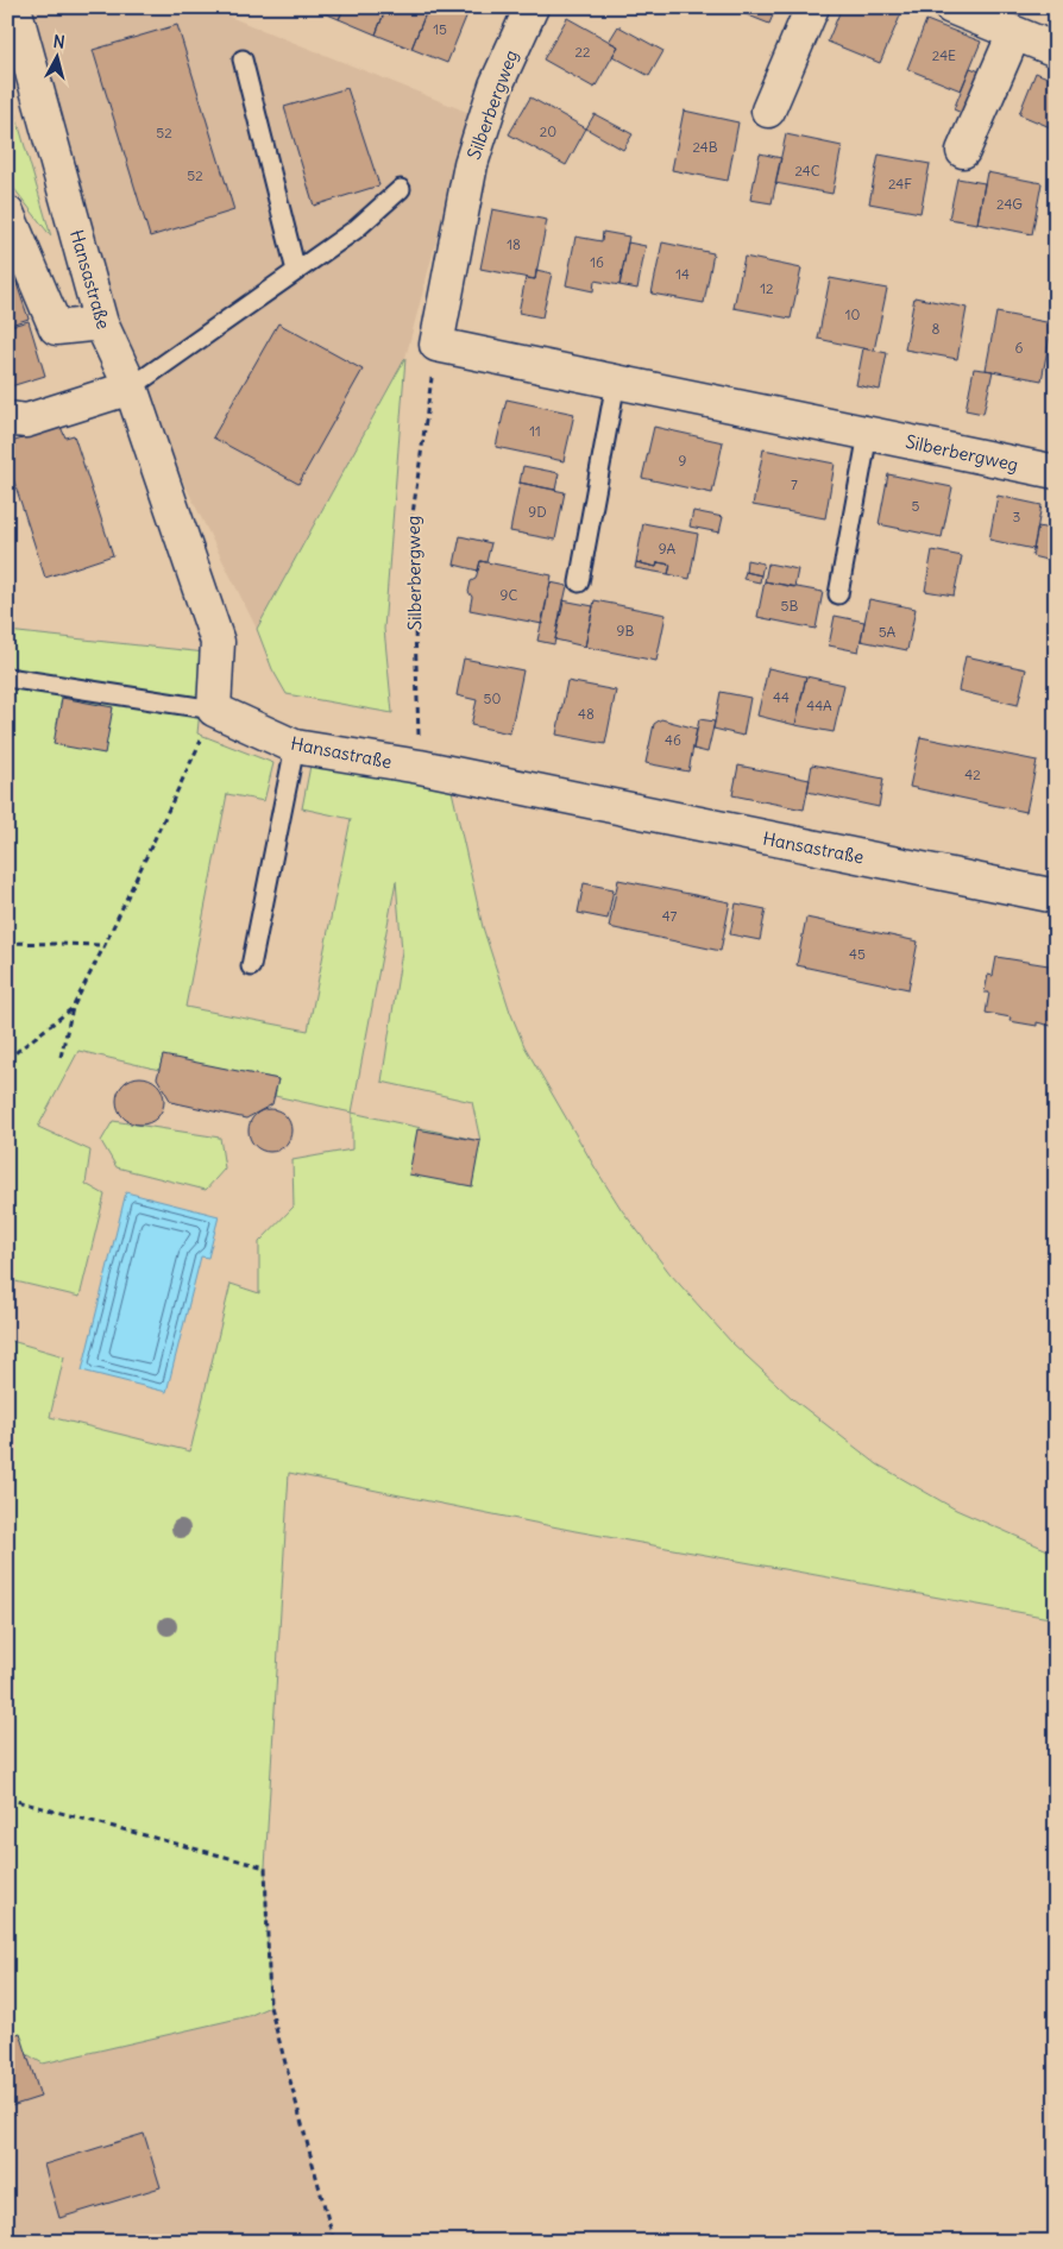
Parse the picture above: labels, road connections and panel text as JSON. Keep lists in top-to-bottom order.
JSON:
{
  "streets": {
    "street": ["Silberbergweg", "Hansastraße"]
  },
  "crossings": [
    ["Silberbergweg", "Hansastraße"]
  ],
  "house_numbers": [
    "15",
    "22",
    "24E",
    "20",
    "52",
    "24B",
    "24C",
    "52",
    "24F",
    "24G",
    "18",
    "16",
    "14",
    "12",
    "10",
    "8",
    "6",
    "11",
    "9",
    "7",
    "5",
    "9D",
    "3",
    "9A",
    "9C",
    "5B",
    "9B",
    "5A",
    "44",
    "50",
    "44A",
    "48",
    "46",
    "42",
    "47",
    "45"
  ],
  "north": "top"
}
